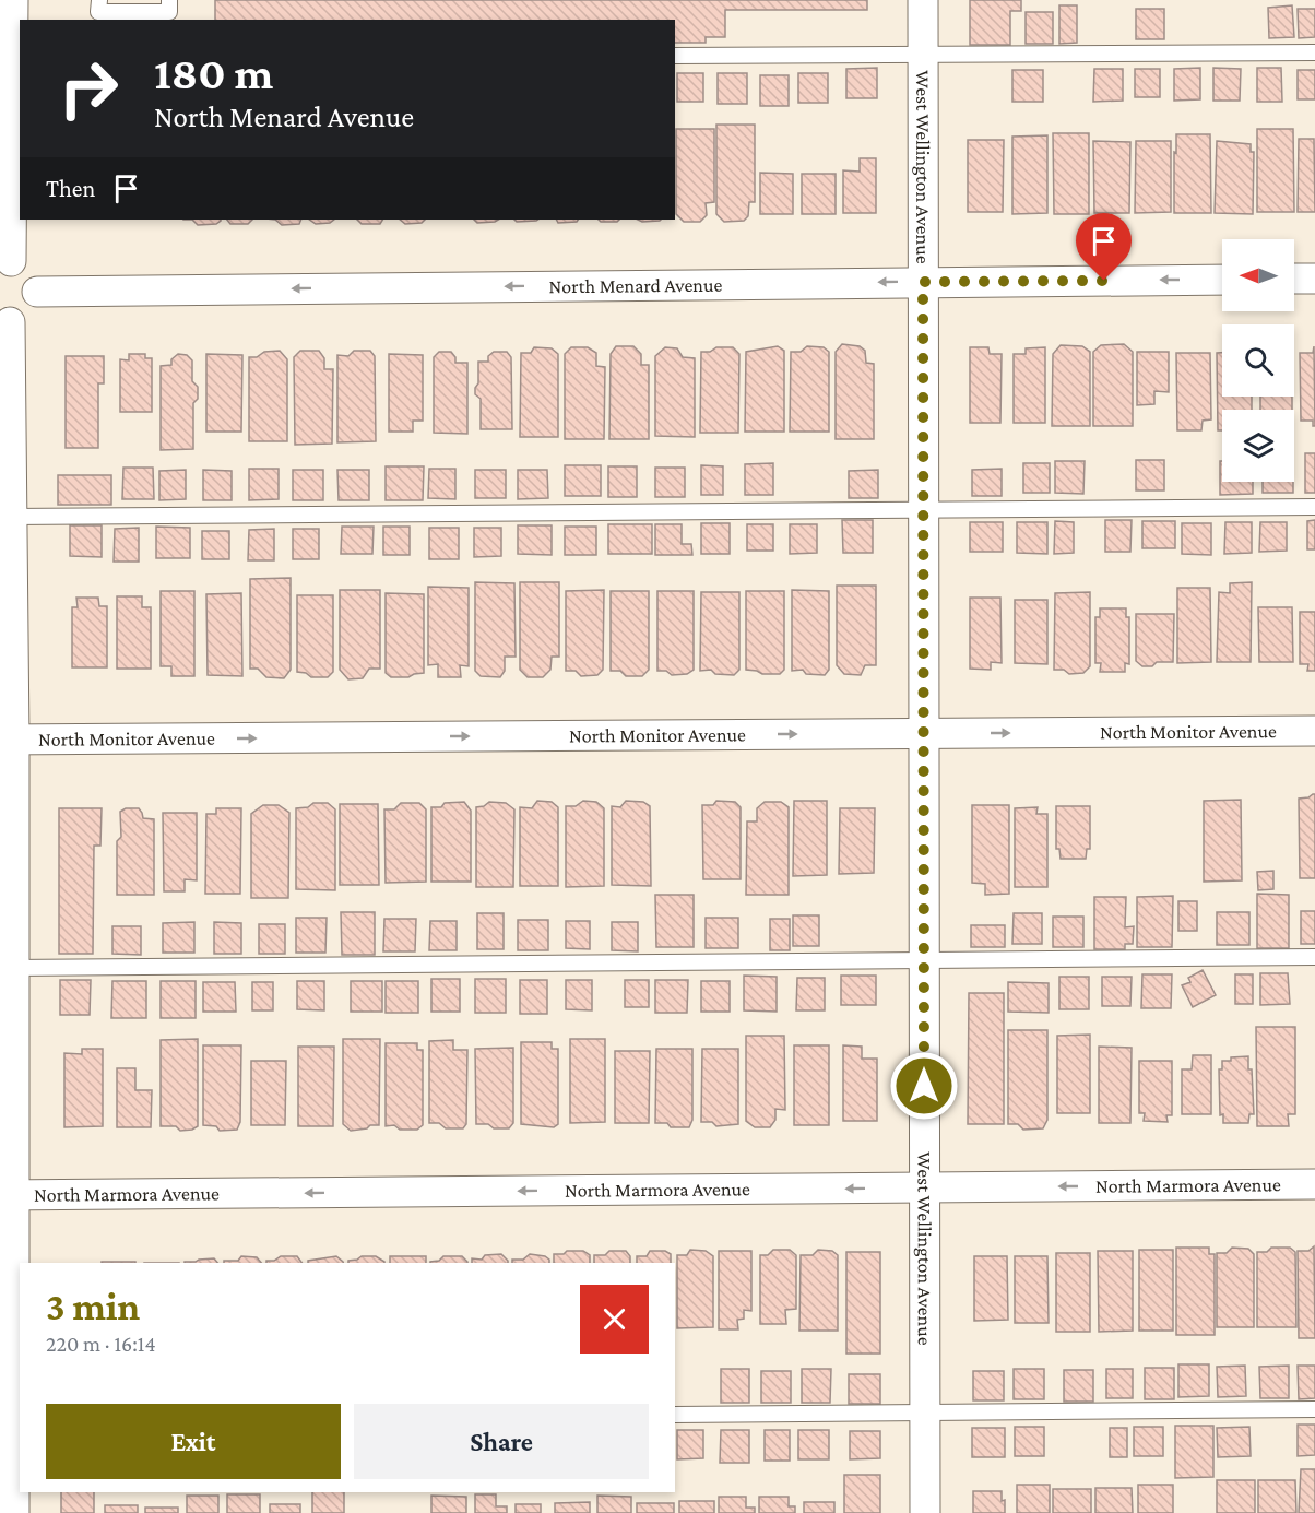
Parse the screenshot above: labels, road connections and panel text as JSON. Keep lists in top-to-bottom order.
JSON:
{
  "streets": {
    "street": [
      "West Wellington Avenue",
      "North Menard Avenue",
      "North Monitor Avenue",
      "North Marmora Avenue"
    ]
  },
  "crossings": [
    ["West Wellington Avenue", "North Menard Avenue"],
    ["West Wellington Avenue", "North Monitor Avenue"],
    ["West Wellington Avenue", "North Marmora Avenue"]
  ],
  "one_way": ["North Menard Avenue", "North Monitor Avenue", "North Marmora Avenue"],
  "north": "left",
  "page": {
    "turn": ["180 m", "North Menard Avenue"],
    "then": "Then",
    "heading": ["3 min", "220 m · 16:14"],
    "buttons": ["Exit", "Share"]
  }
}
